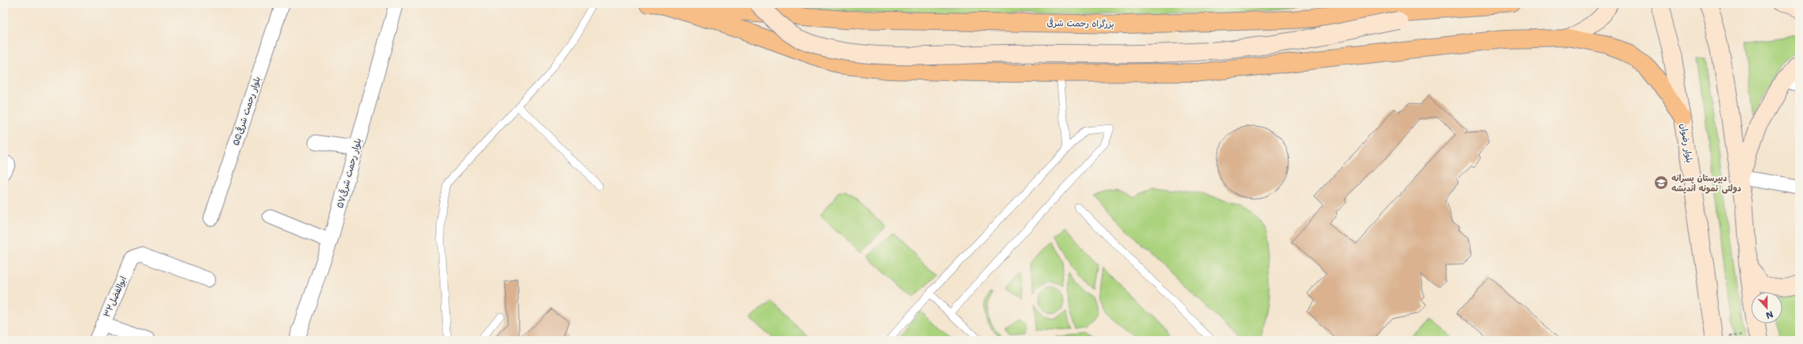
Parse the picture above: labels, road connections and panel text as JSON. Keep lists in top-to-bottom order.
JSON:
{
  "streets": {
    "highway": ["بزرگراه رحمت شرقی"],
    "main road": ["بلوار رضوان"],
    "street": ["بلوار رحمت شرقی۵۵", "۵۷بلوار رحمت شرقی", "ابوالفضل۳۲"]
  },
  "places": {
    "school or university": ["دبیرستان پسرانه دولتی نمونه اندیشه"]
  },
  "north": "bottom"
}
